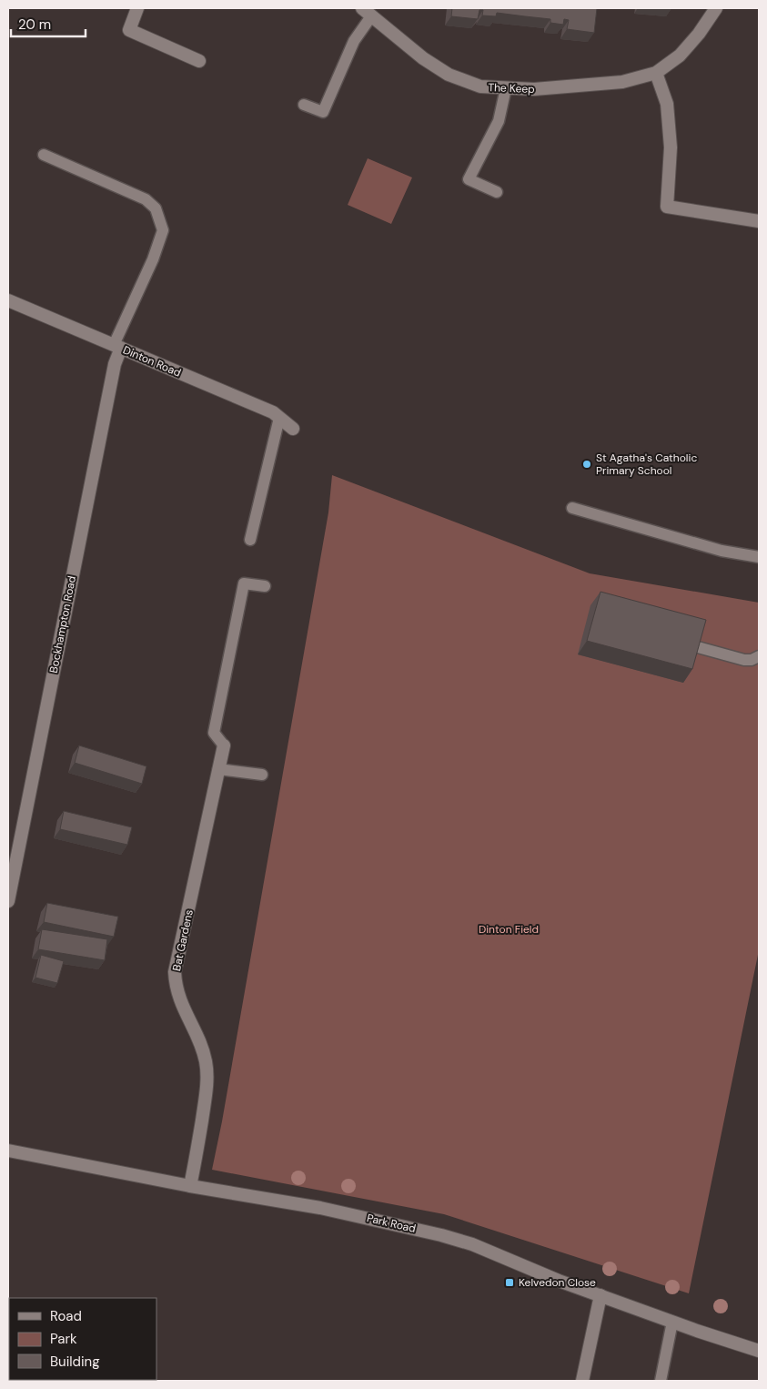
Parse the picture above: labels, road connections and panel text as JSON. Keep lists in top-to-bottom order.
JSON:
{
  "streets": {
    "street": [
      "The Keep",
      "Dinton Road",
      "Bockhampton Road",
      "Bat Gardens",
      "Park Road"
    ]
  },
  "crossings": [
    ["Dinton Road", "Bockhampton Road"],
    ["Bat Gardens", "Park Road"]
  ],
  "parks": ["Dinton Field"],
  "places": {
    "other": ["St Agatha's Catholic Primary School"],
    "transit": ["Kelvedon Close"]
  },
  "legend": ["Road", "Park", "Building"],
  "scale_bar": "20 m"
}
